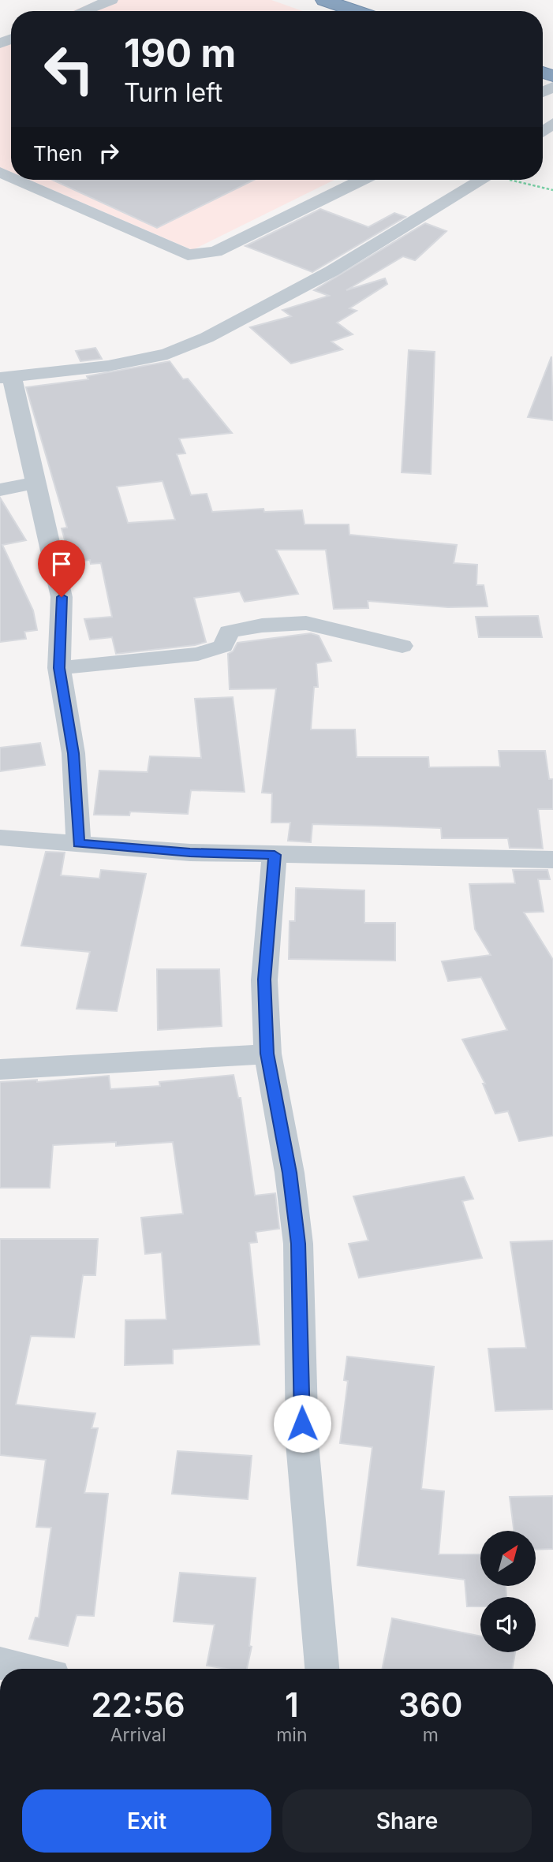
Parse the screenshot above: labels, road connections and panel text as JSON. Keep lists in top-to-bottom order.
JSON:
{
  "north": "top right",
  "page": {
    "turn": ["190 m", "Turn left"],
    "then": "Then",
    "eta": [
      "22:56",
      "Arrival",
      "1",
      "min",
      "360",
      "m"
    ],
    "buttons": ["Exit", "Share"]
  }
}
